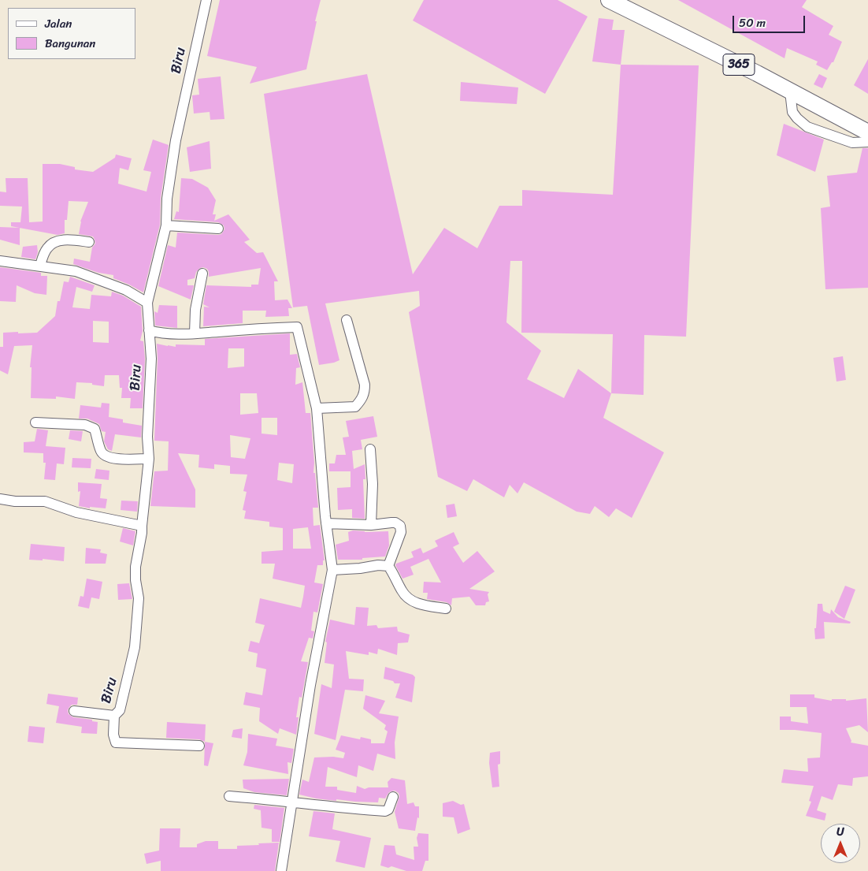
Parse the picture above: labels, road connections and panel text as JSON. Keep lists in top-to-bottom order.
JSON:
{
  "streets": {
    "main road": ["365"],
    "street": ["Biru"]
  },
  "legend": ["Jalan", "Bangunan"],
  "scale_bar": "50 m",
  "north": "top"
}
